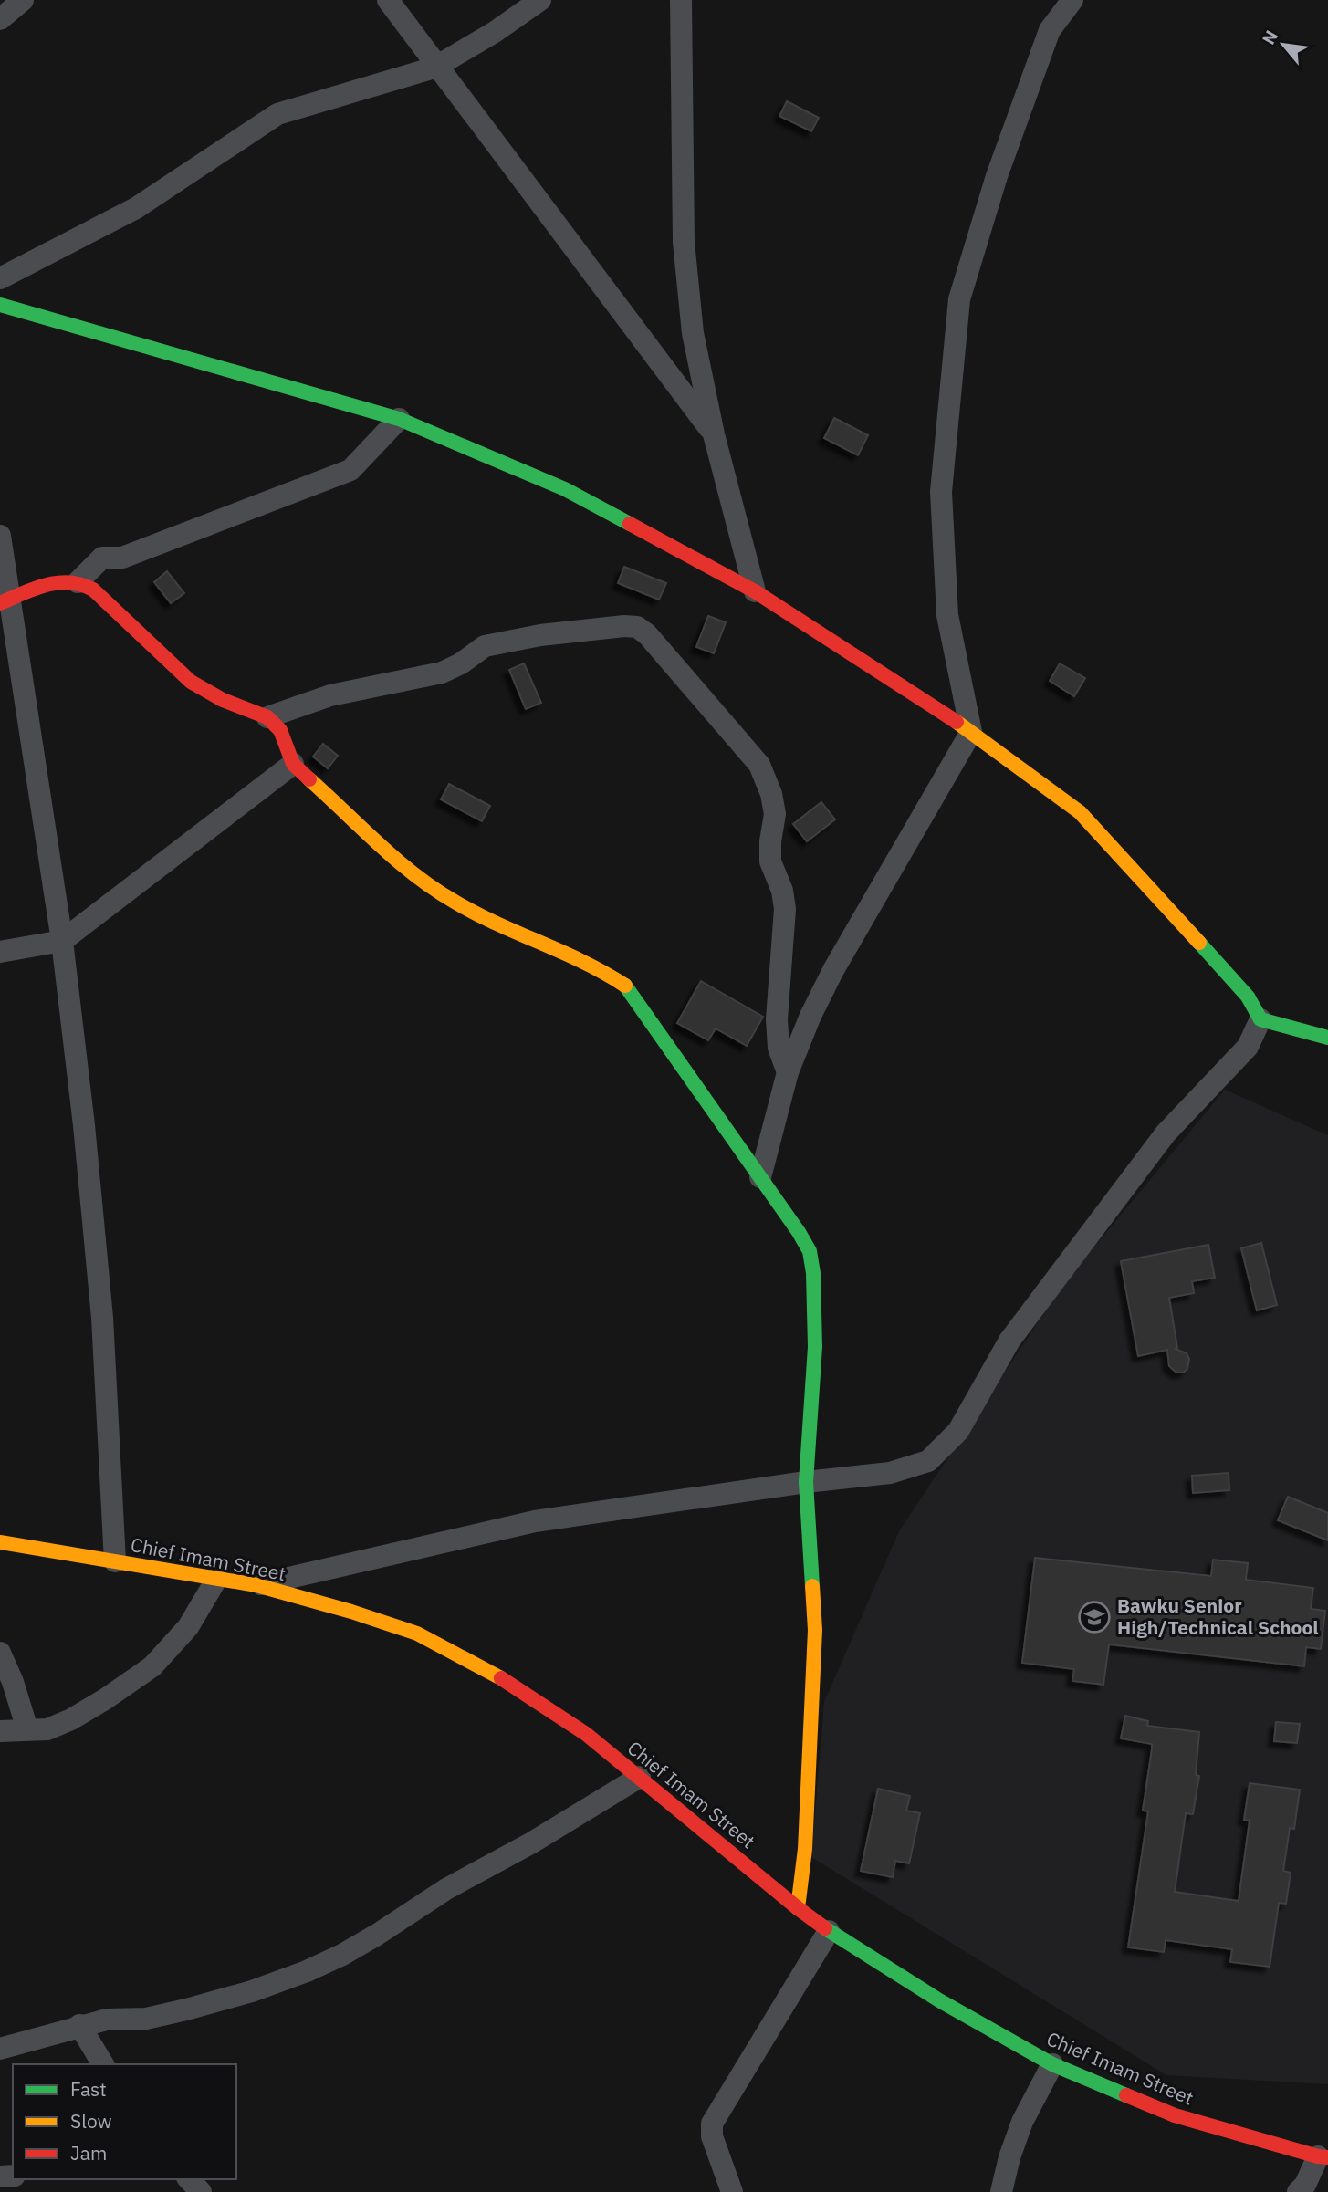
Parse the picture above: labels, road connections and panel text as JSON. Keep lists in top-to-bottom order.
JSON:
{
  "streets": {
    "street": ["Chief Imam Street"]
  },
  "places": {
    "school or university": ["Bawku Senior High/Technical School"]
  },
  "legend": ["Fast", "Slow", "Jam"],
  "north": "top left"
}
